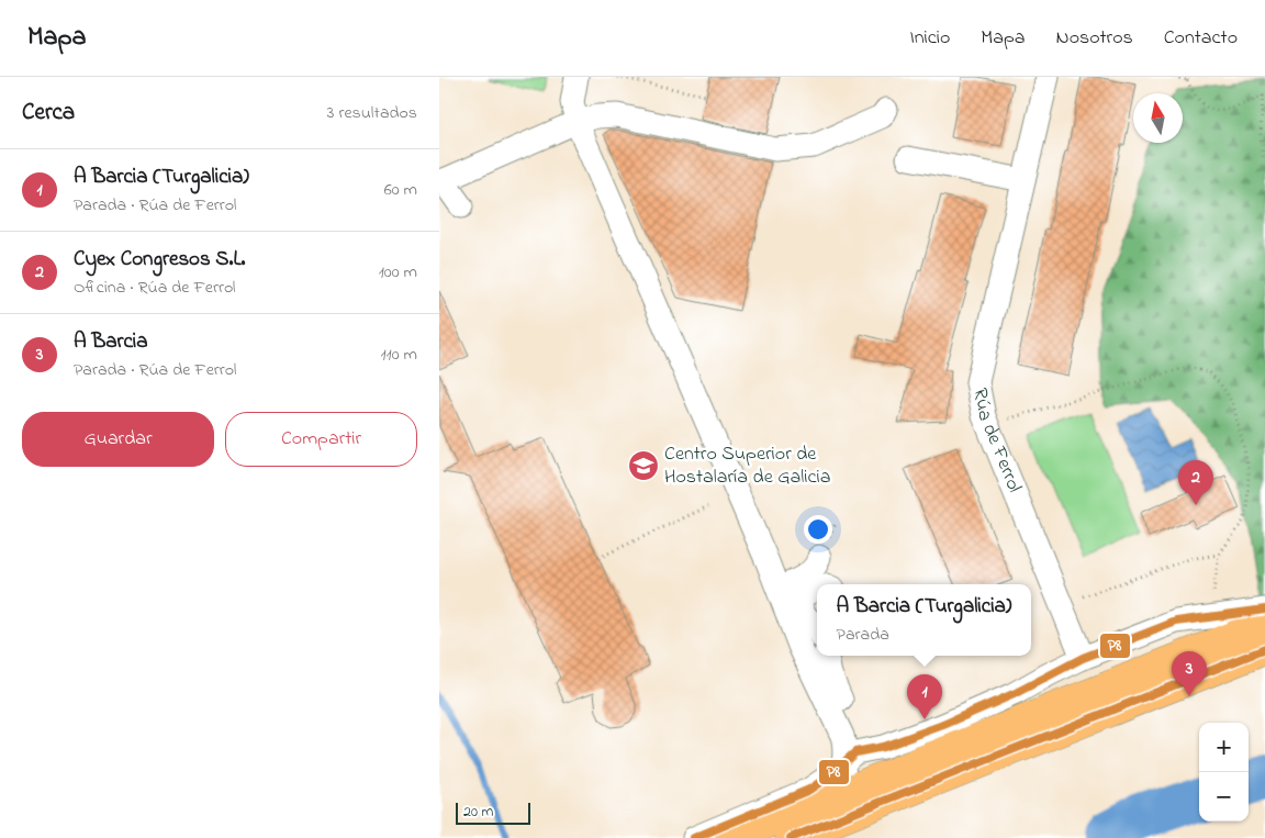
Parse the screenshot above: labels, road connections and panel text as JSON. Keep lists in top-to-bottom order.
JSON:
{
  "streets": {
    "street": ["Rúa de Ferrol"]
  },
  "places": {
    "school or university": ["Centro Superior de Hostalaría de Galicia"]
  },
  "lines": ["transit line P8"],
  "scale_bar": "20 m",
  "north": "top",
  "page": {
    "header": "Mapa",
    "nav": [
      "Inicio",
      "Mapa",
      "Nosotros",
      "Contacto"
    ],
    "heading": ["Cerca", "3 resultados"],
    "list": [
      {
        "mark": "1",
        "name": "A Barcia (Turgalicia)",
        "note": "Parada · Rúa de Ferrol",
        "value": "60 m"
      },
      {
        "mark": "2",
        "name": "Cyex Congresos S.L.",
        "note": "Oficina · Rúa de Ferrol",
        "value": "100 m"
      },
      {
        "mark": "3",
        "name": "A Barcia",
        "note": "Parada · Rúa de Ferrol",
        "value": "110 m"
      }
    ],
    "buttons": ["Guardar", "Compartir"],
    "pins": ["2", "3", "1"],
    "popup": ["A Barcia (Turgalicia)", "Parada"],
    "map_buttons": ["+", "−"],
    "scale": "20 m"
  }
}
